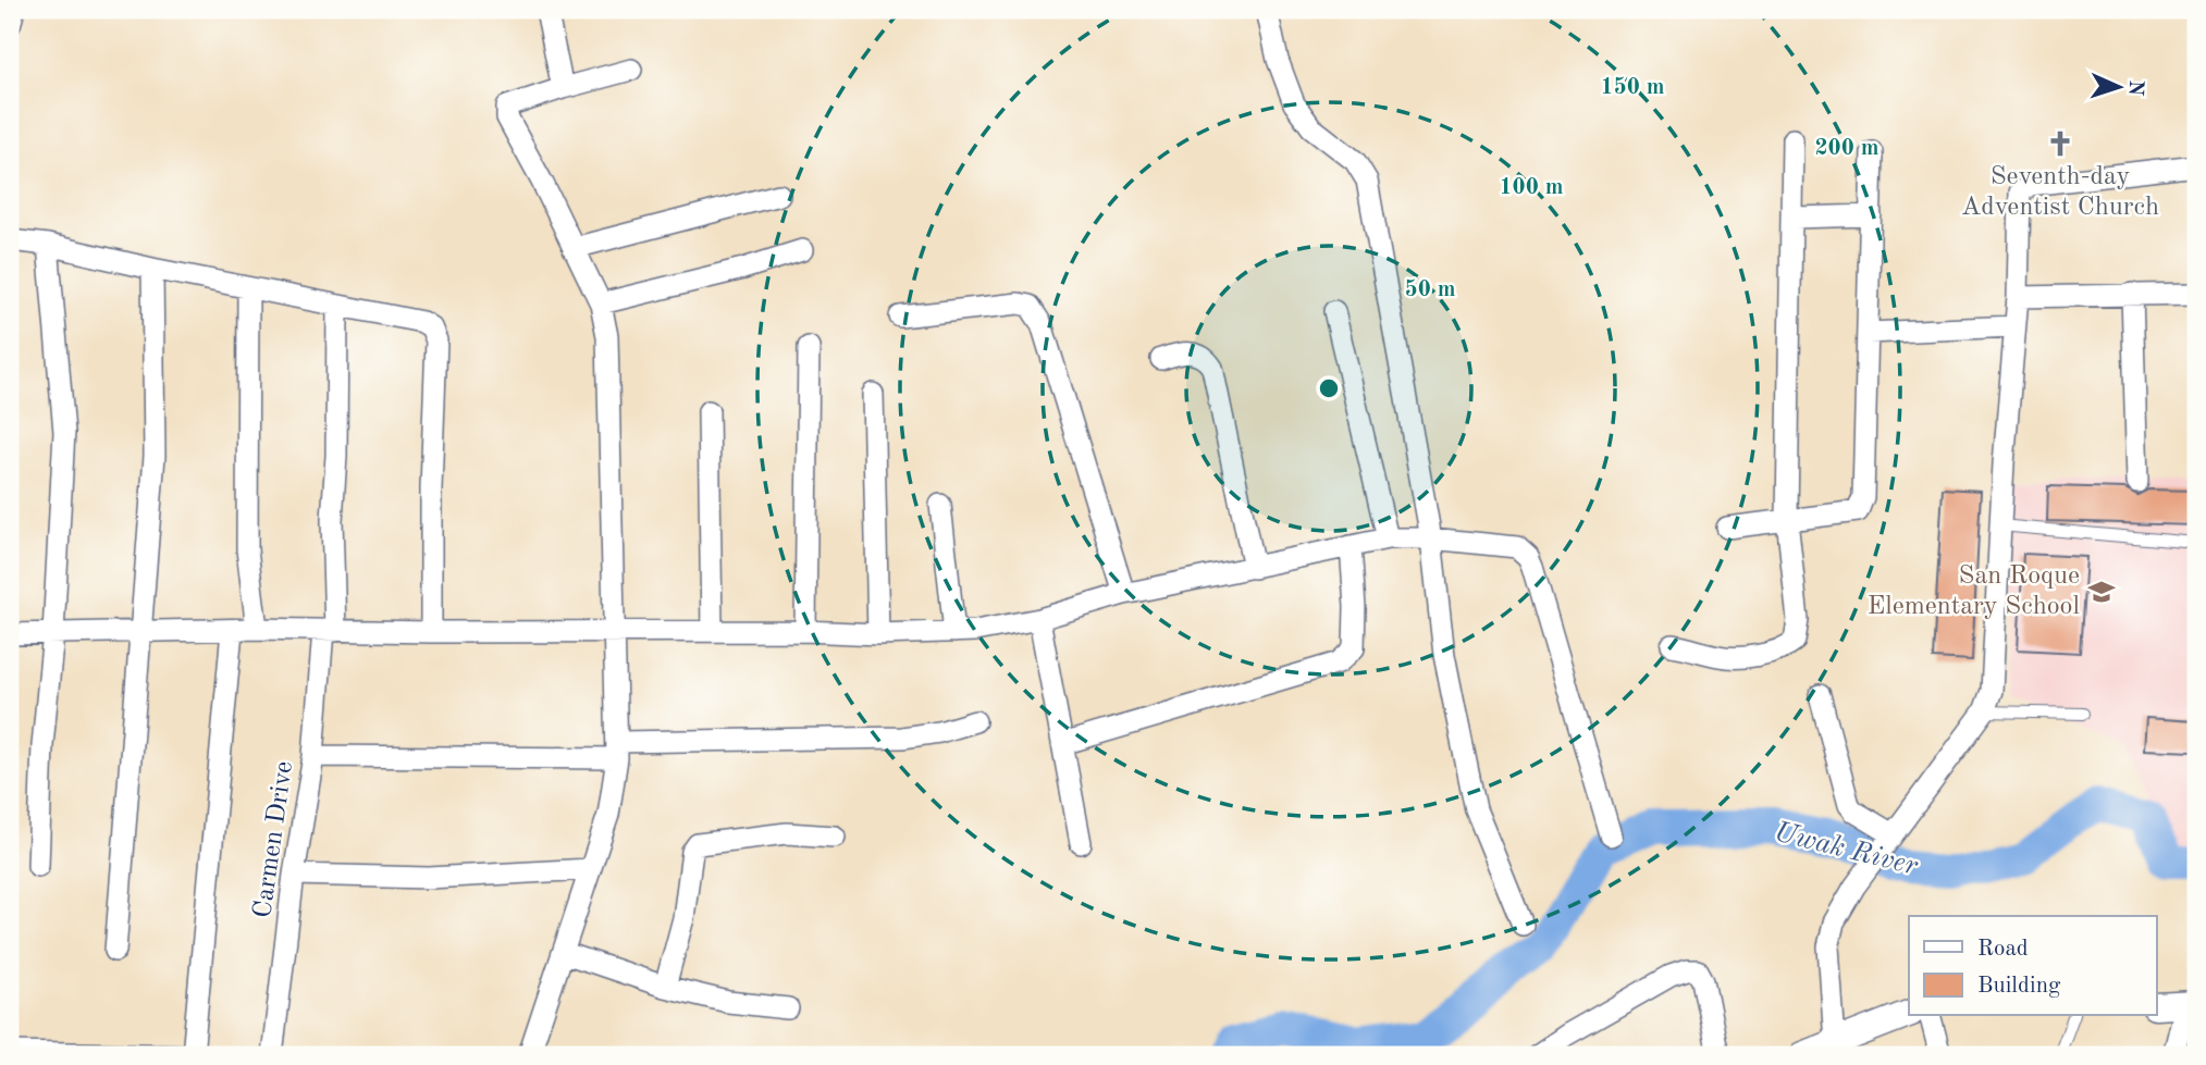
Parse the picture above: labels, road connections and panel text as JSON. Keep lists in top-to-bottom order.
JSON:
{
  "streets": {
    "street": ["Carmen Drive"]
  },
  "water": ["Uwak River"],
  "places": {
    "church": ["Seventh-day Adventist Church"],
    "school or university": ["San Roque Elementary School"]
  },
  "legend": ["Road", "Building"],
  "north": "right",
  "rings": [
    "150 m",
    "200 m",
    "100 m",
    "50 m"
  ]
}
